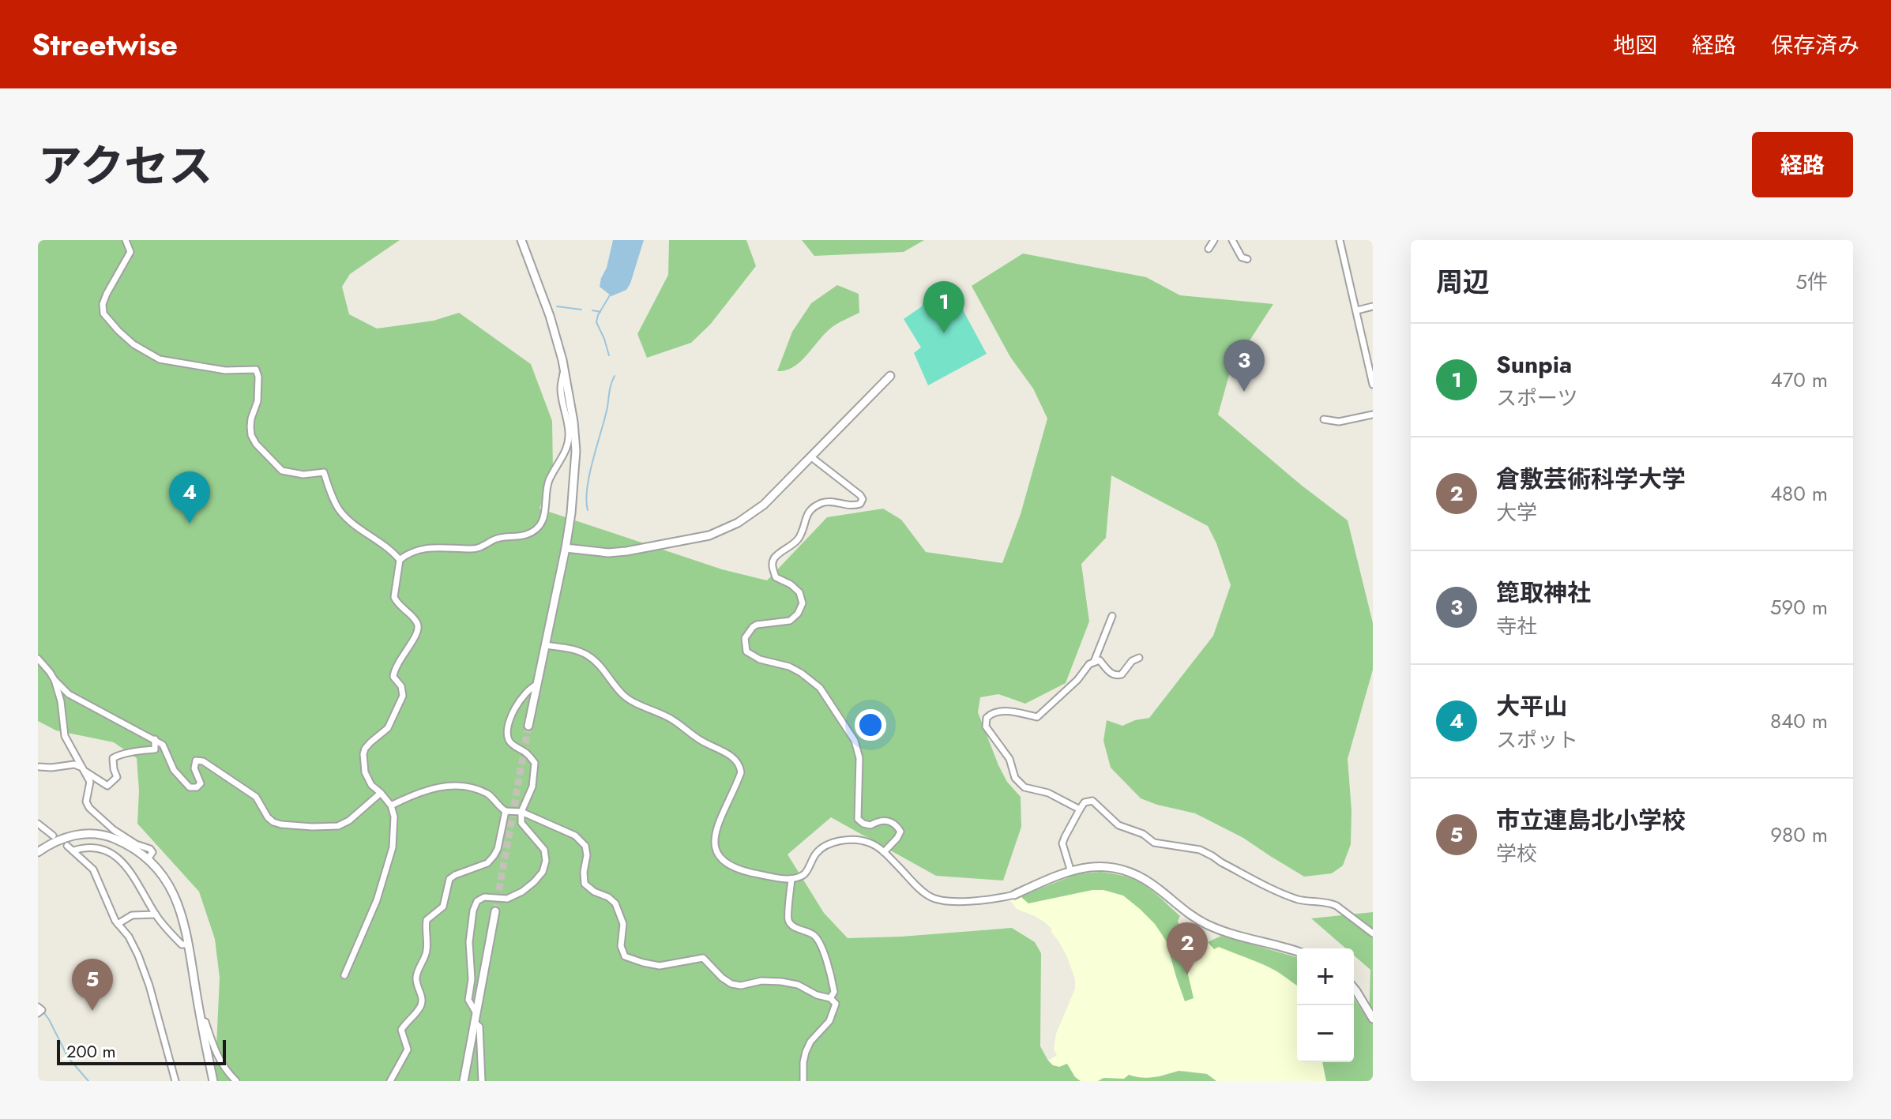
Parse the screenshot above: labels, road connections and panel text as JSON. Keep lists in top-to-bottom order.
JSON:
{
  "scale_bar": "200 m",
  "page": {
    "header": "Streetwise",
    "nav": ["地図", "経路", "保存済み"],
    "title": "アクセス",
    "buttons": "経路",
    "heading": ["周辺", "5件"],
    "pins": [
      "1",
      "3",
      "4",
      "2",
      "5"
    ],
    "list": [
      {
        "mark": "1",
        "name": "Sunpia",
        "note": "スポーツ",
        "value": "470 m"
      },
      {
        "mark": "2",
        "name": "倉敷芸術科学大学",
        "note": "大学",
        "value": "480 m"
      },
      {
        "mark": "3",
        "name": "箆取神社",
        "note": "寺社",
        "value": "590 m"
      },
      {
        "mark": "4",
        "name": "大平山",
        "note": "スポット",
        "value": "840 m"
      },
      {
        "mark": "5",
        "name": "市立連島北小学校",
        "note": "学校",
        "value": "980 m"
      }
    ],
    "map_buttons": ["+", "−"],
    "scale": "200 m"
  }
}
